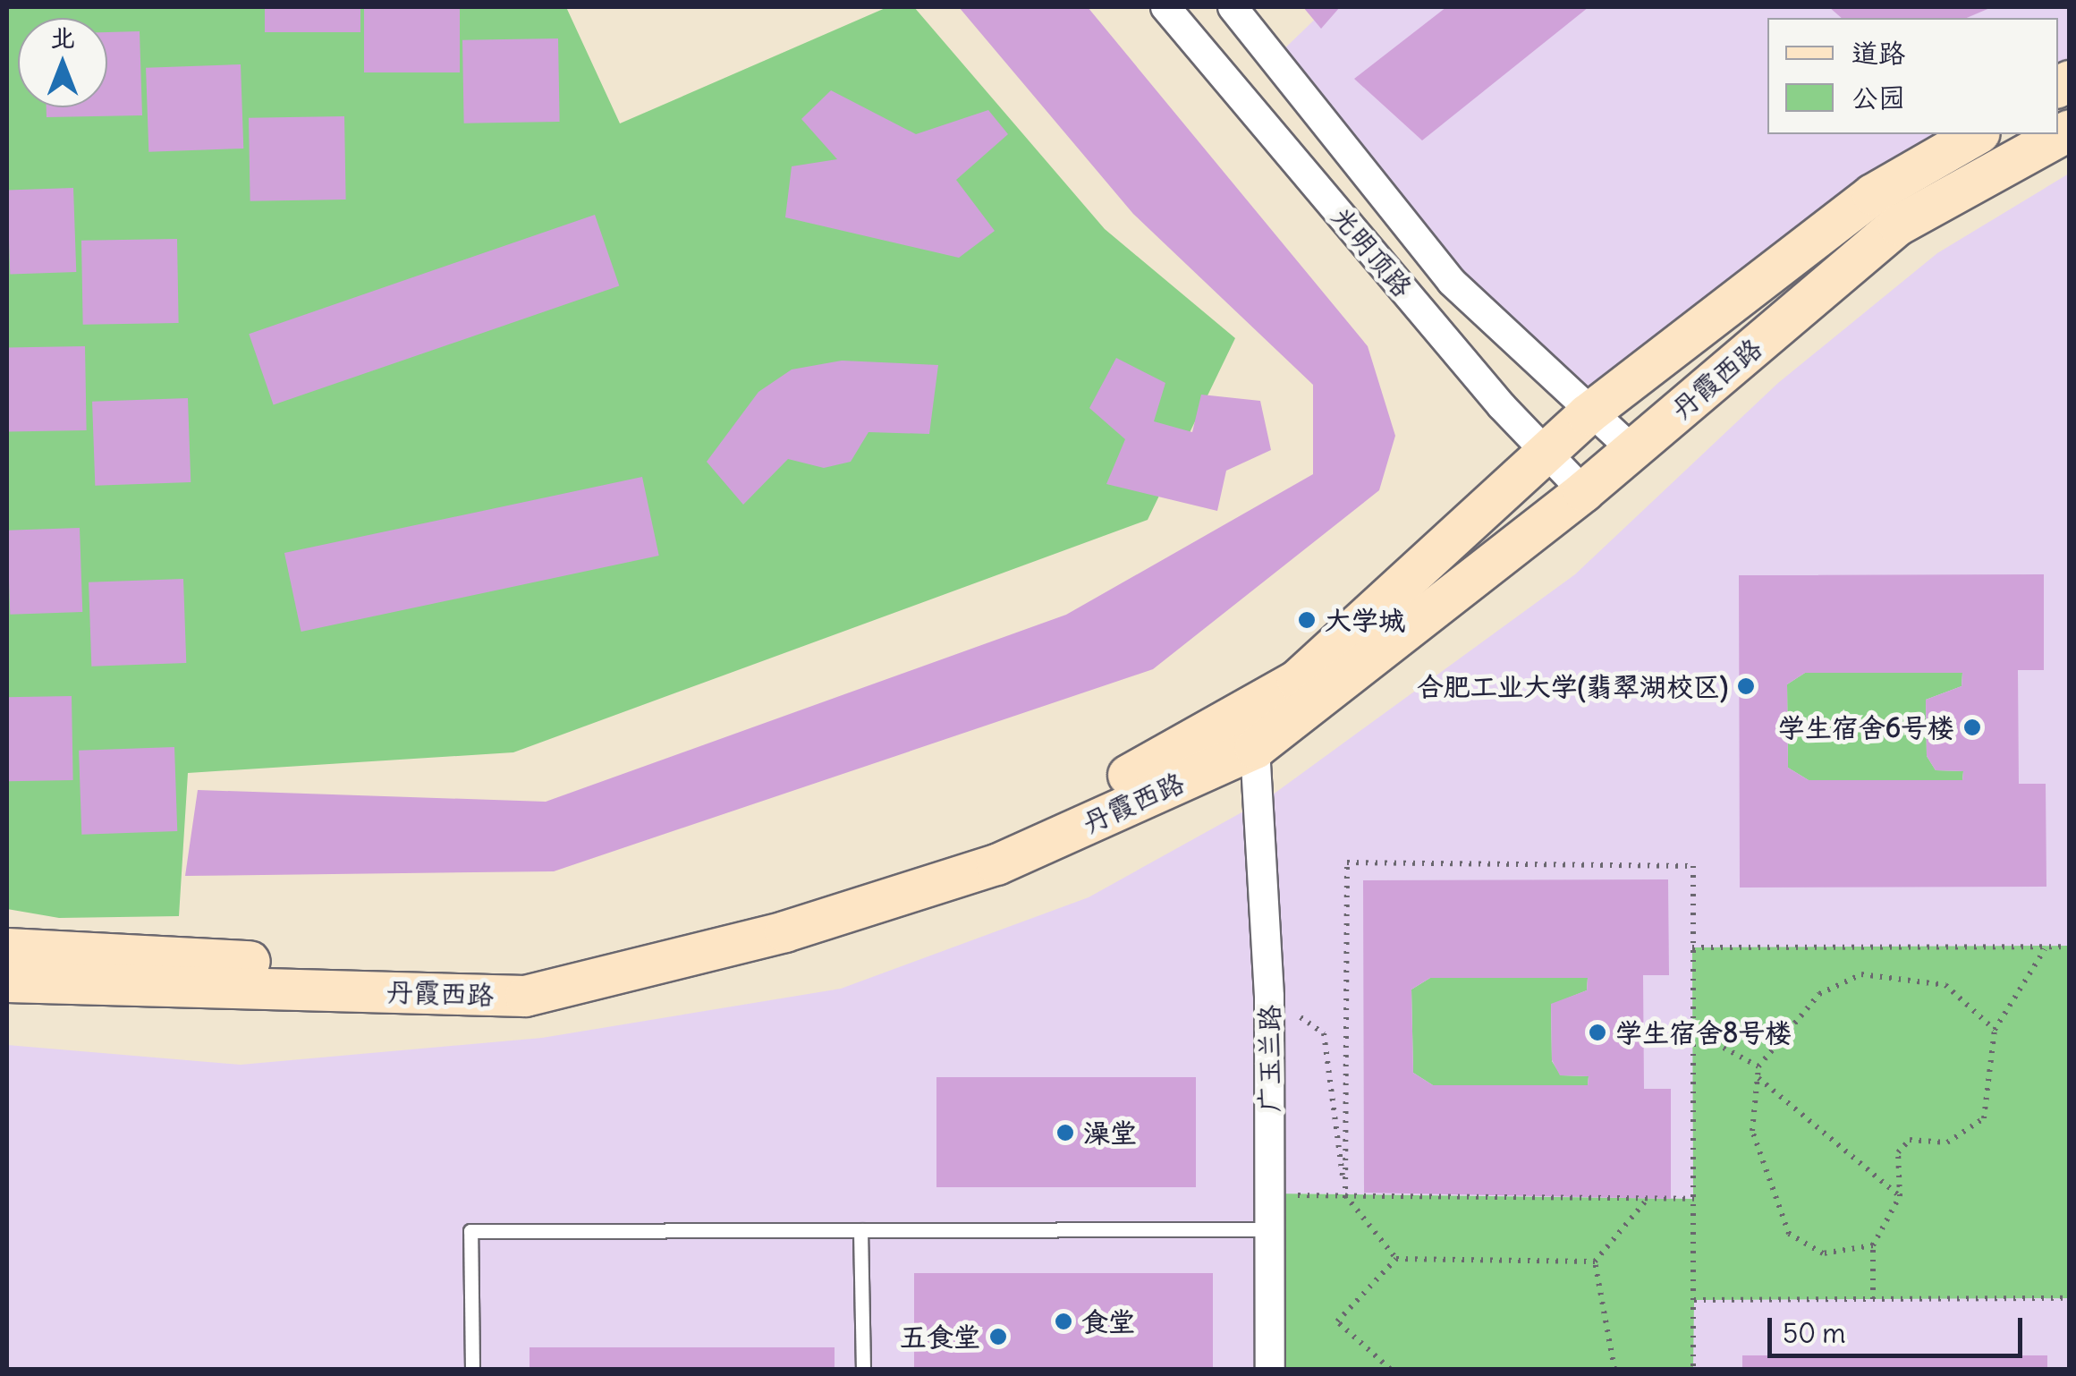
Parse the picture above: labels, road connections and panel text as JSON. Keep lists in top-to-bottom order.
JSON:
{
  "streets": {
    "main road": ["丹霞西路"],
    "street": ["光明顶路", "广玉兰路"]
  },
  "crossings": [
    ["光明顶路", "丹霞西路"],
    ["丹霞西路", "广玉兰路"]
  ],
  "places": [
    "大学城",
    "合肥工业大学(翡翠湖校区)",
    "学生宿舍6号楼",
    "学生宿舍8号楼",
    "澡堂",
    "食堂",
    "五食堂"
  ],
  "legend": ["道路", "公园"],
  "scale_bar": "50 m",
  "north": "top"
}
